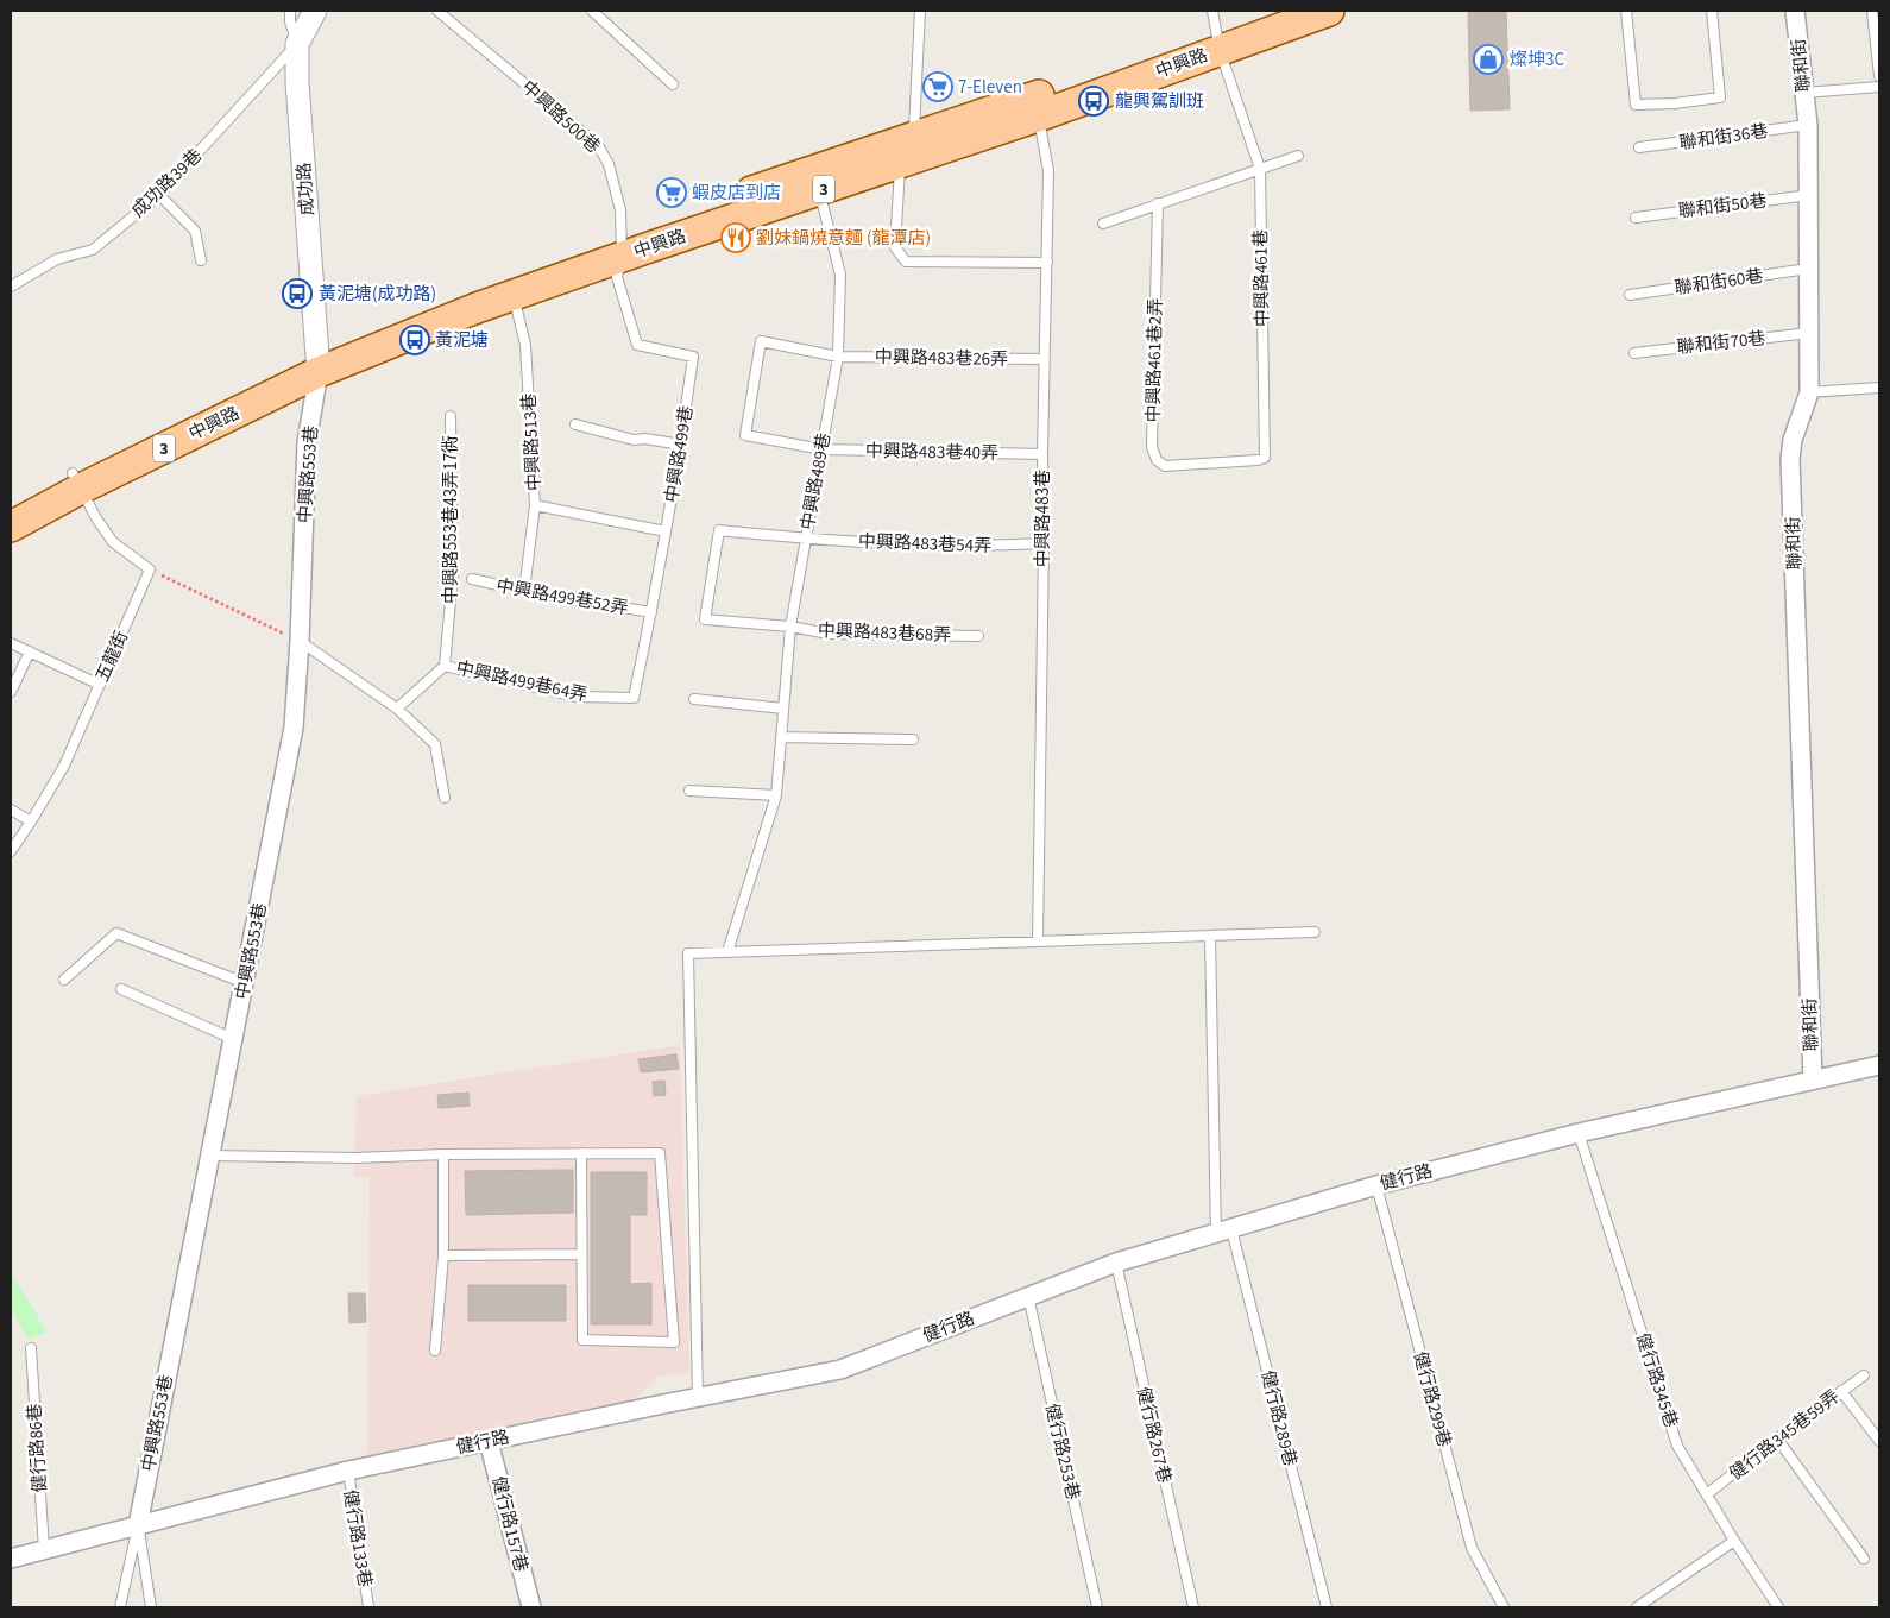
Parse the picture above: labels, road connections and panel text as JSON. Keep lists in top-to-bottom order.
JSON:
{
  "streets": {
    "main road": ["中興路", "3"],
    "street": [
      "聯和街",
      "成功路",
      "中興路553巷",
      "健行路",
      "健行路157巷"
    ],
    "lane": [
      "中興路500巷",
      "聯和街36巷",
      "成功路39巷",
      "聯和街50巷",
      "中興路461巷",
      "聯和街60巷",
      "聯和街70巷",
      "中興路483巷26弄",
      "中興路461巷2弄",
      "中興路513巷",
      "中興路483巷40弄",
      "中興路499巷",
      "中興路489巷",
      "中興路483巷",
      "中興路553巷43弄17衖",
      "中興路483巷54弄",
      "中興路499巷52弄",
      "中興路483巷68弄",
      "五龍街",
      "中興路499巷64弄",
      "健行路345巷",
      "健行路299巷",
      "健行路289巷",
      "健行路267巷",
      "健行路345巷59弄",
      "健行路86巷",
      "健行路253巷",
      "健行路133巷"
    ]
  },
  "crossings": [
    ["中興路", "中興路500巷"],
    ["中興路", "成功路"],
    ["中興路", "中興路461巷"],
    ["中興路", "中興路513巷"],
    ["中興路", "中興路499巷"],
    ["中興路", "中興路553巷"],
    ["中興路", "中興路489巷"],
    ["中興路", "中興路483巷"],
    ["聯和街", "聯和街36巷"],
    ["聯和街", "聯和街50巷"],
    ["聯和街", "聯和街60巷"],
    ["聯和街", "聯和街70巷"],
    ["聯和街", "健行路"],
    ["中興路500巷", "中興路499巷"],
    ["成功路39巷", "成功路"],
    ["成功路", "中興路553巷"],
    ["中興路461巷", "中興路461巷2弄"],
    ["中興路483巷26弄", "中興路483巷40弄"],
    ["中興路483巷26弄", "中興路489巷"],
    ["中興路483巷26弄", "中興路483巷"],
    ["中興路513巷", "中興路499巷52弄"],
    ["中興路483巷40弄", "中興路489巷"],
    ["中興路483巷40弄", "中興路483巷"],
    ["中興路499巷", "中興路499巷52弄"],
    ["中興路499巷", "中興路499巷64弄"],
    ["中興路553巷", "健行路"],
    ["中興路489巷", "中興路483巷54弄"],
    ["中興路489巷", "中興路483巷68弄"],
    ["中興路483巷", "中興路483巷54弄"],
    ["中興路553巷43弄17衖", "中興路499巷64弄"],
    ["中興路483巷54弄", "中興路483巷68弄"],
    ["健行路", "健行路345巷"],
    ["健行路", "健行路299巷"],
    ["健行路", "健行路289巷"],
    ["健行路", "健行路267巷"],
    ["健行路", "健行路86巷"],
    ["健行路", "健行路253巷"],
    ["健行路", "健行路157巷"],
    ["健行路", "健行路133巷"],
    ["健行路345巷", "健行路345巷59弄"]
  ],
  "places": {
    "shop": ["燦坤3C"],
    "supermarket": ["7-Eleven", "蝦皮店到店"],
    "bus stop": ["龍興駕訓班", "黃泥塘(成功路)", "黃泥塘"],
    "restaurant": ["劉妹鍋燒意麵 (龍潭店)"]
  }
}
